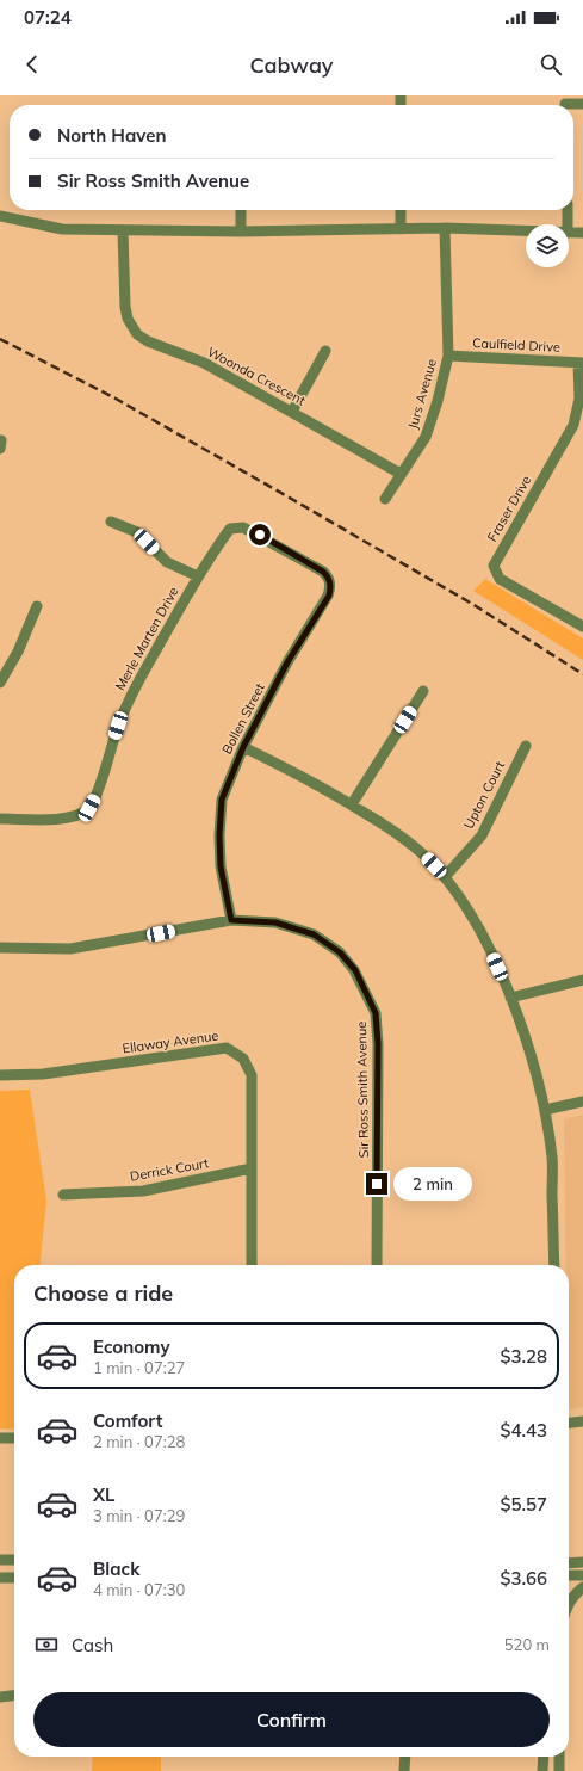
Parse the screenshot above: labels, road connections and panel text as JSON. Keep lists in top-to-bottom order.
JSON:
{
  "streets": {
    "street": [
      "Caulfield Drive",
      "Woonda Crescent",
      "Jurs Avenue",
      "Fraser Drive",
      "Merle Marten Drive",
      "Bollen Street",
      "Upton Court",
      "Ellaway Avenue",
      "Sir Ross Smith Avenue",
      "Derrick Court"
    ]
  },
  "crossings": [
    ["Caulfield Drive", "Jurs Avenue"],
    ["Caulfield Drive", "Fraser Drive"],
    ["Woonda Crescent", "Jurs Avenue"],
    ["Merle Marten Drive", "Bollen Street"],
    ["Bollen Street", "Sir Ross Smith Avenue"],
    ["Ellaway Avenue", "Derrick Court"]
  ],
  "page": {
    "status": "07:24",
    "header": "Cabway",
    "banner": ["North Haven", "Sir Ross Smith Avenue"],
    "bubble": "2 min",
    "heading": "Choose a ride",
    "list": [
      {
        "name": "Economy",
        "note": "1 min · 07:27",
        "value": "$3.28"
      },
      {
        "name": "Comfort",
        "note": "2 min · 07:28",
        "value": "$4.43"
      },
      {
        "name": "XL",
        "note": "3 min · 07:29",
        "value": "$5.57"
      },
      {
        "name": "Black",
        "note": "4 min · 07:30",
        "value": "$3.66"
      }
    ],
    "pay": ["Cash", "520 m"],
    "buttons": "Confirm"
  }
}
